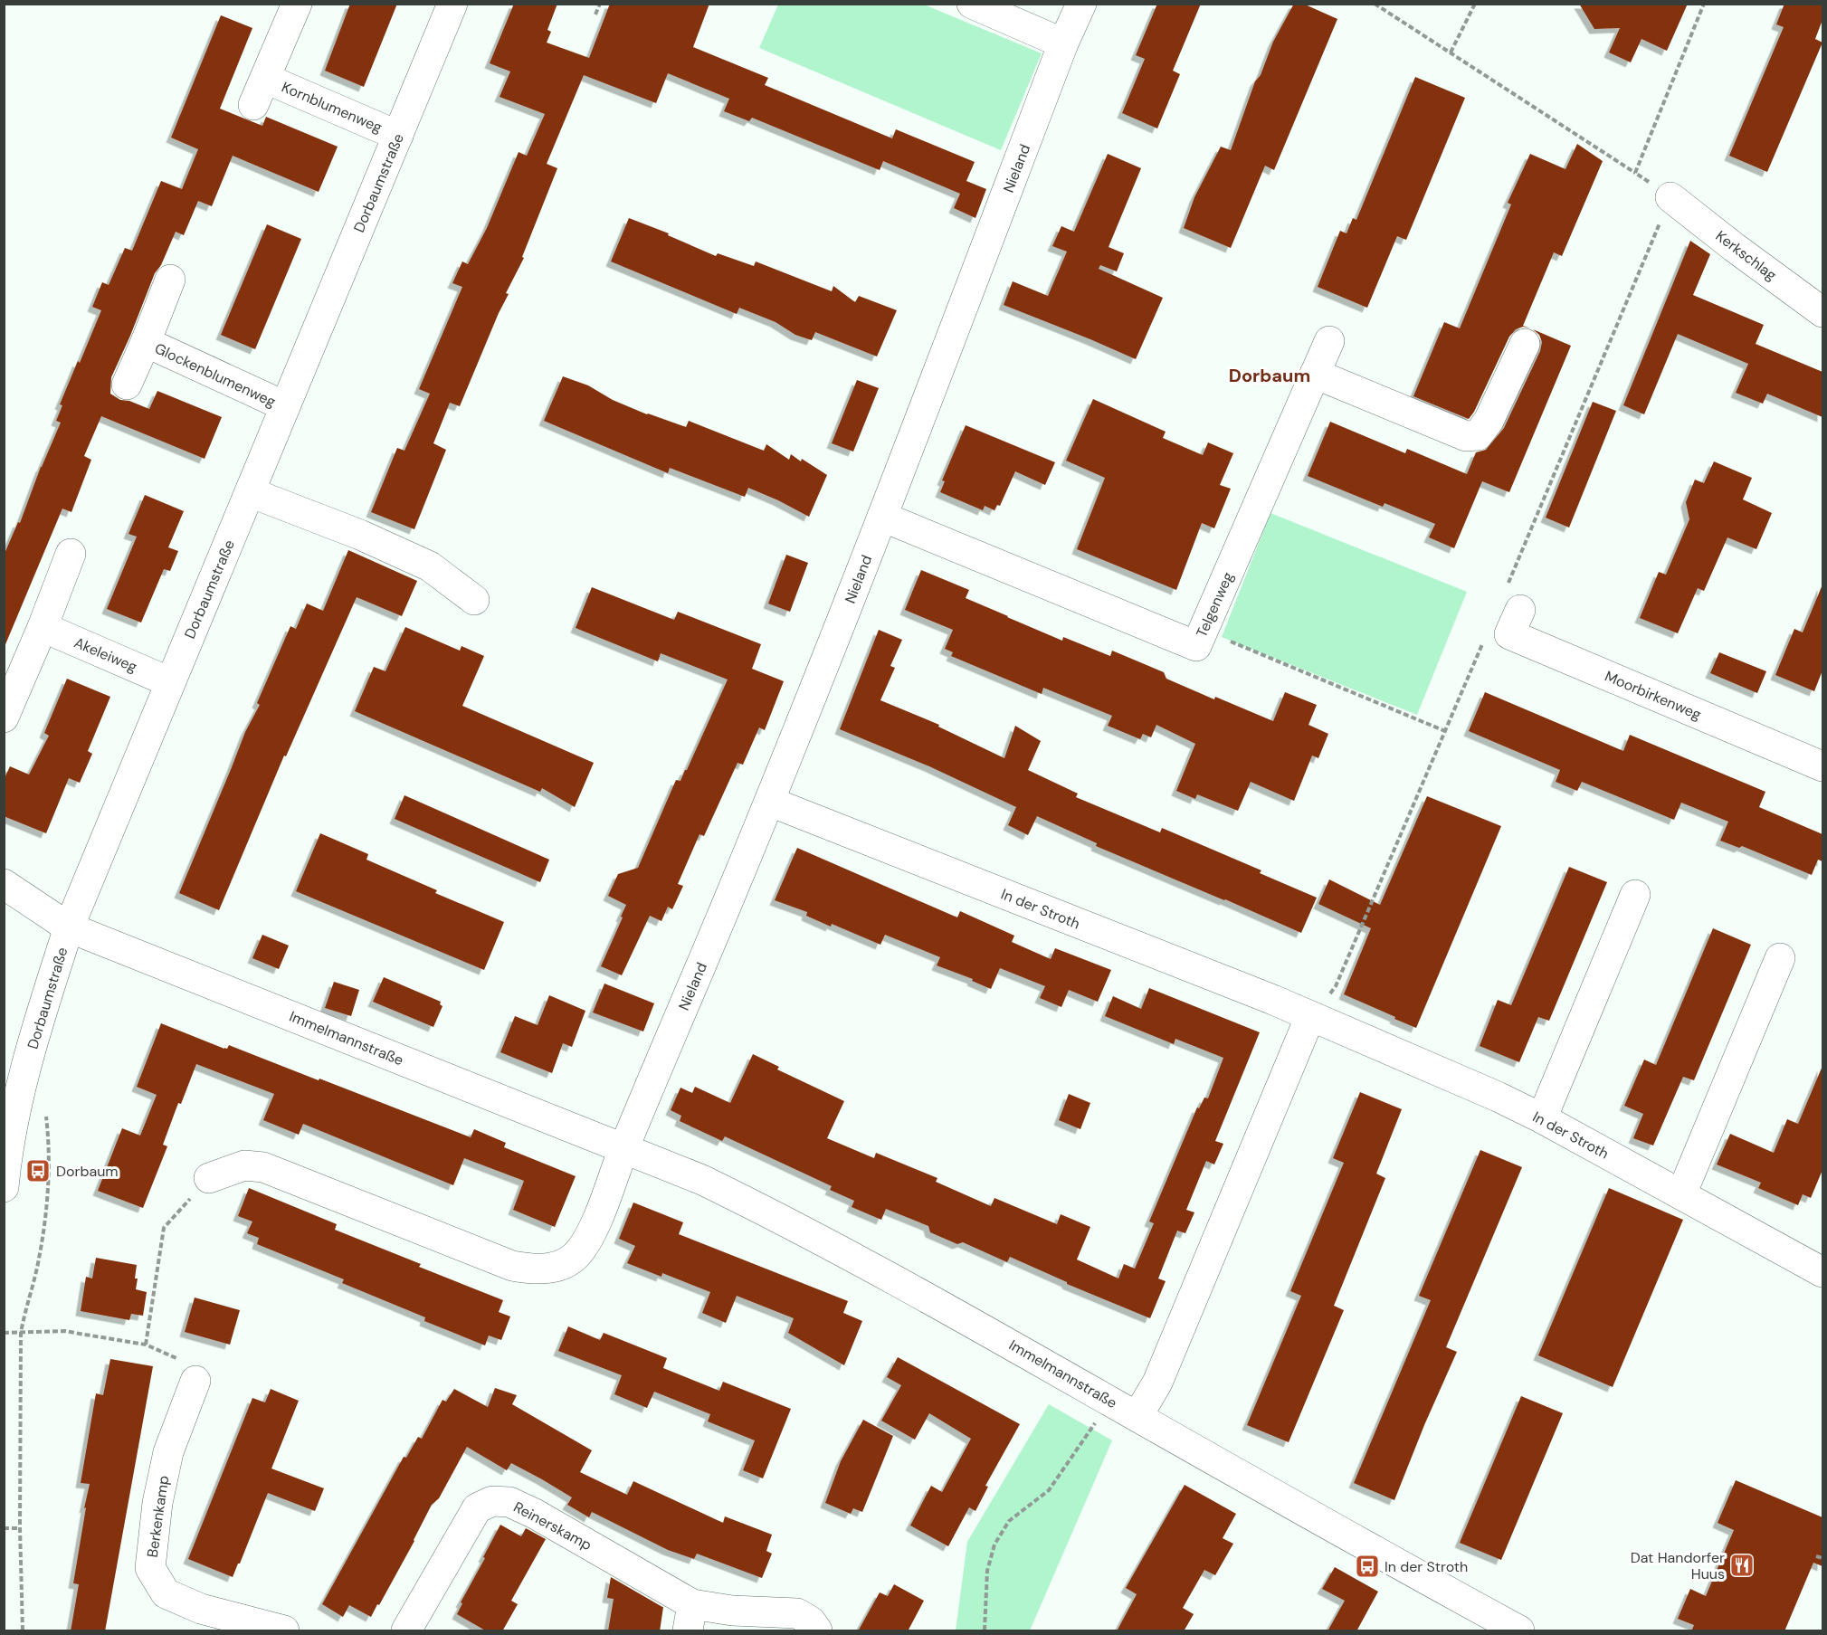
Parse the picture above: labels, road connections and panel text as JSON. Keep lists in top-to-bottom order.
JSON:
{
  "streets": {
    "street": [
      "Kornblumenweg",
      "Nieland",
      "Dorbaumstraße",
      "Kerkschlag",
      "Glockenblumenweg",
      "Telgenweg",
      "Akeleiweg",
      "Moorbirkenweg",
      "In der Stroth",
      "Immelmannstraße",
      "Berkenkamp",
      "Reinerskamp"
    ]
  },
  "crossings": [
    ["Kornblumenweg", "Dorbaumstraße"],
    ["Nieland", "Telgenweg"],
    ["Nieland", "In der Stroth"],
    ["Nieland", "Immelmannstraße"],
    ["Dorbaumstraße", "Glockenblumenweg"],
    ["Dorbaumstraße", "Akeleiweg"],
    ["Dorbaumstraße", "Immelmannstraße"]
  ],
  "districts": ["Dorbaum"],
  "places": {
    "bus stop": ["Dorbaum", "In der Stroth"],
    "restaurant": ["Dat Handorfer Huus"]
  }
}
